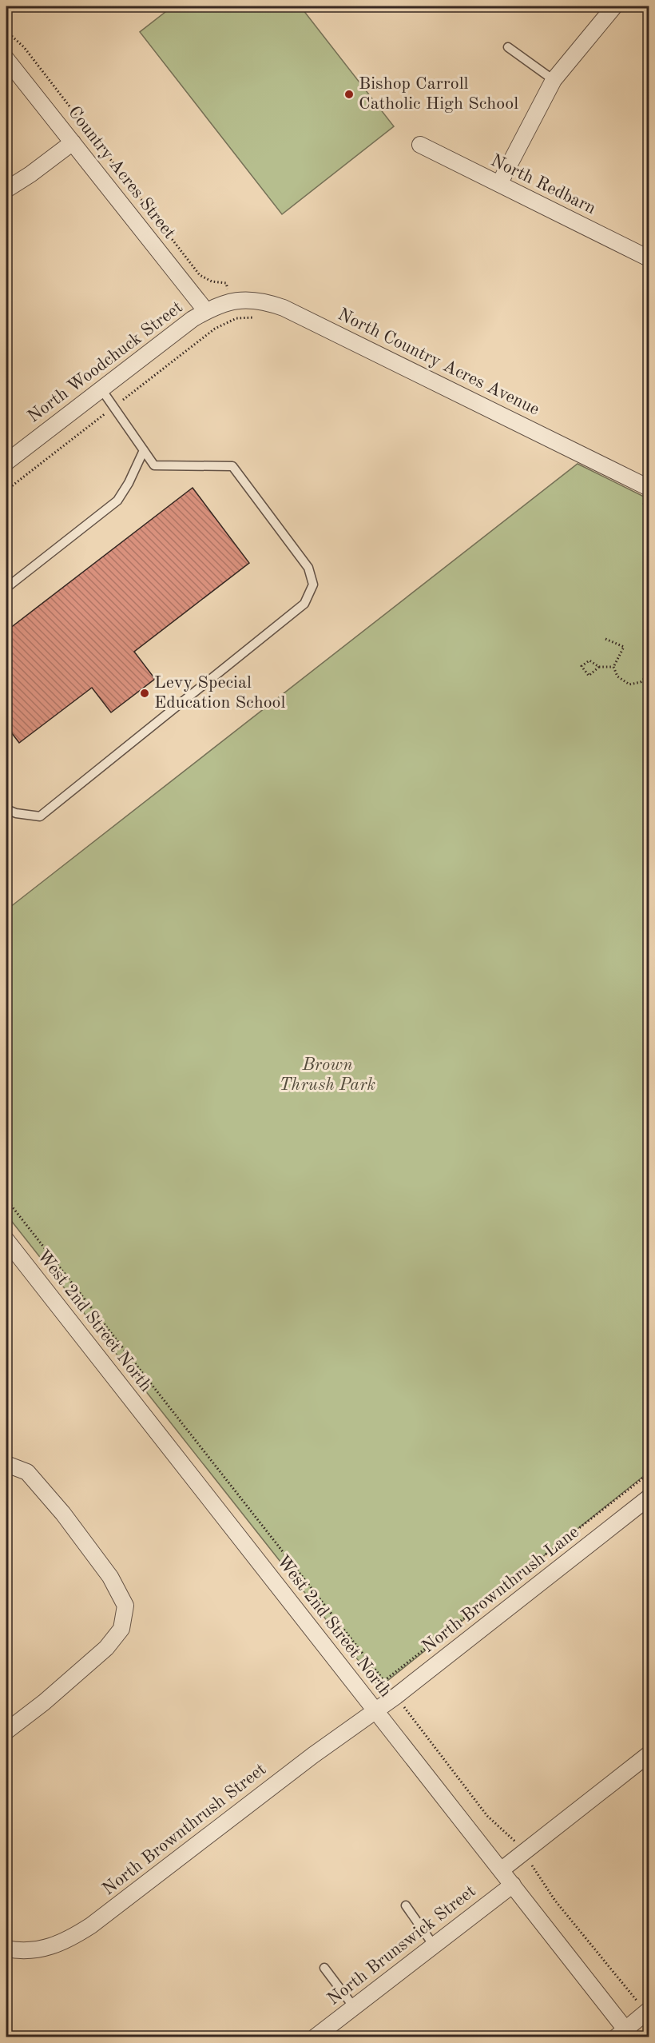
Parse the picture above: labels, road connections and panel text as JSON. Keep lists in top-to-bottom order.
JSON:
{
  "streets": {
    "street": [
      "Country Acres Street",
      "North Redbarn",
      "North Woodchuck Street",
      "North Country Acres Avenue",
      "West 2nd Street North",
      "North Brownthrush Lane",
      "North Brownthrush Street",
      "North Brunswick Street"
    ]
  },
  "crossings": [
    ["Country Acres Street", "North Woodchuck Street"],
    ["Country Acres Street", "North Country Acres Avenue"],
    ["North Woodchuck Street", "North Country Acres Avenue"],
    ["West 2nd Street North", "North Brownthrush Lane"],
    ["West 2nd Street North", "North Brownthrush Street"],
    ["West 2nd Street North", "North Brunswick Street"],
    ["North Brownthrush Lane", "North Brownthrush Street"]
  ],
  "parks": ["Brown Thrush Park"],
  "places": ["Bishop Carroll Catholic High School", "Levy Special Education School"]
}
